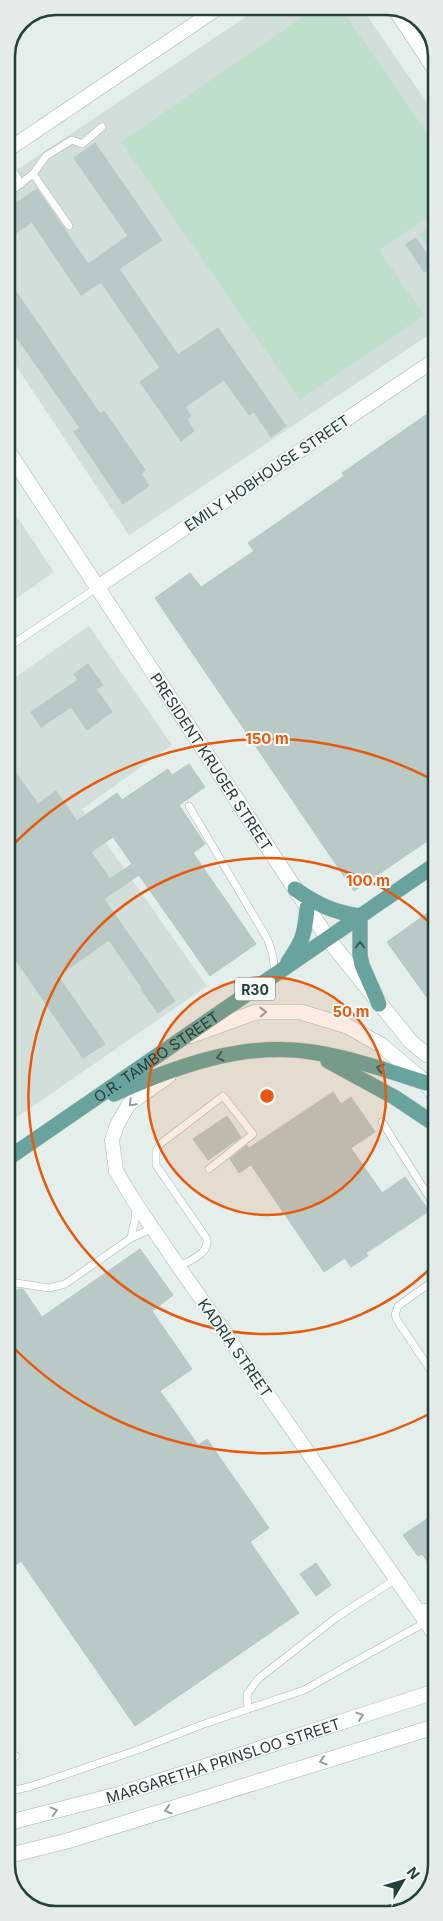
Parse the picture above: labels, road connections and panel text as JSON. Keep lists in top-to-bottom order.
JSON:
{
  "streets": {
    "main road": ["R30", "O.R. TAMBO STREET"],
    "street": [
      "EMILY HOBHOUSE STREET",
      "PRESIDENT KRUGER STREET",
      "KADRIA STREET",
      "MARGARETHA PRINSLOO STREET"
    ]
  },
  "crossings": [
    ["EMILY HOBHOUSE STREET", "PRESIDENT KRUGER STREET"],
    ["PRESIDENT KRUGER STREET", "O.R. TAMBO STREET"],
    ["O.R. TAMBO STREET", "KADRIA STREET"]
  ],
  "north": "top right",
  "rings": ["150 m", "100 m", "50 m"]
}
